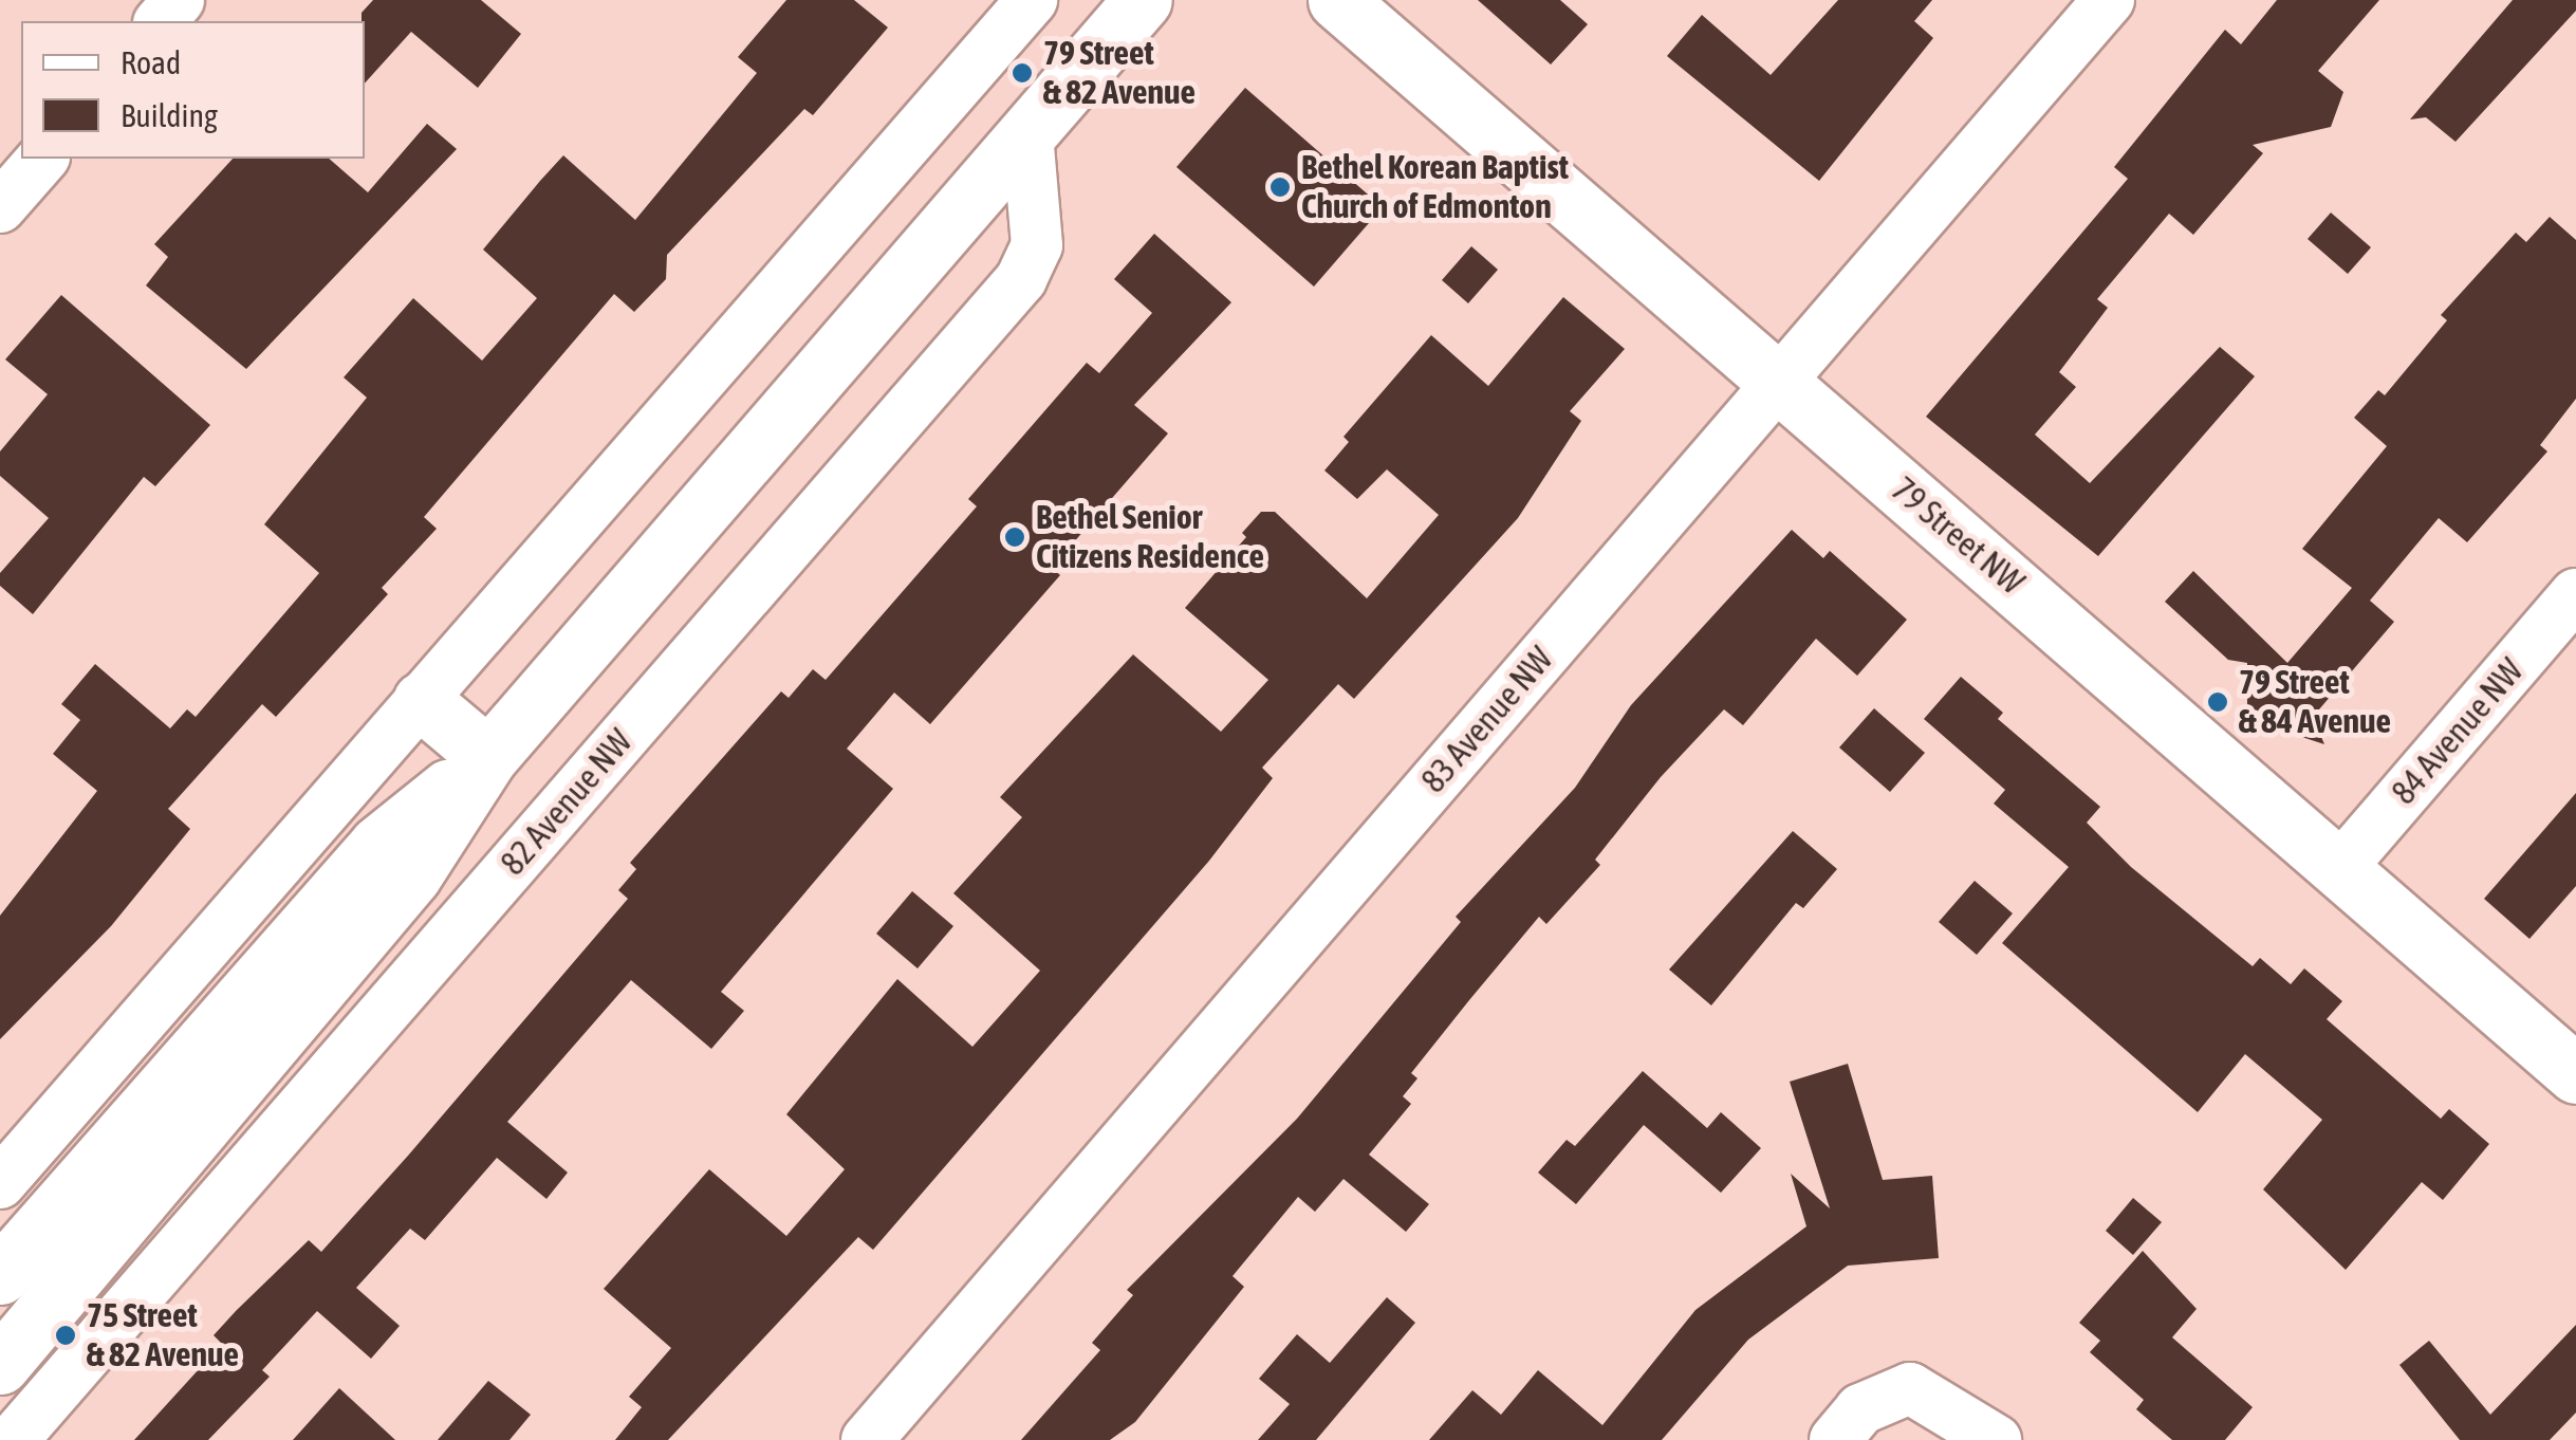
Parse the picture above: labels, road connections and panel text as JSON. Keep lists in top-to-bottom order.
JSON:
{
  "streets": {
    "main road": ["79 Street NW"],
    "street": ["83 Avenue NW", "84 Avenue NW", "82 Avenue NW"]
  },
  "crossings": [
    ["79 Street NW", "83 Avenue NW"],
    ["79 Street NW", "84 Avenue NW"]
  ],
  "places": [
    "79 Street & 82 Avenue",
    "Bethel Korean Baptist Church of Edmonton",
    "Bethel Senior Citizens Residence",
    "79 Street & 84 Avenue",
    "75 Street & 82 Avenue"
  ],
  "legend": ["Road", "Building"]
}
